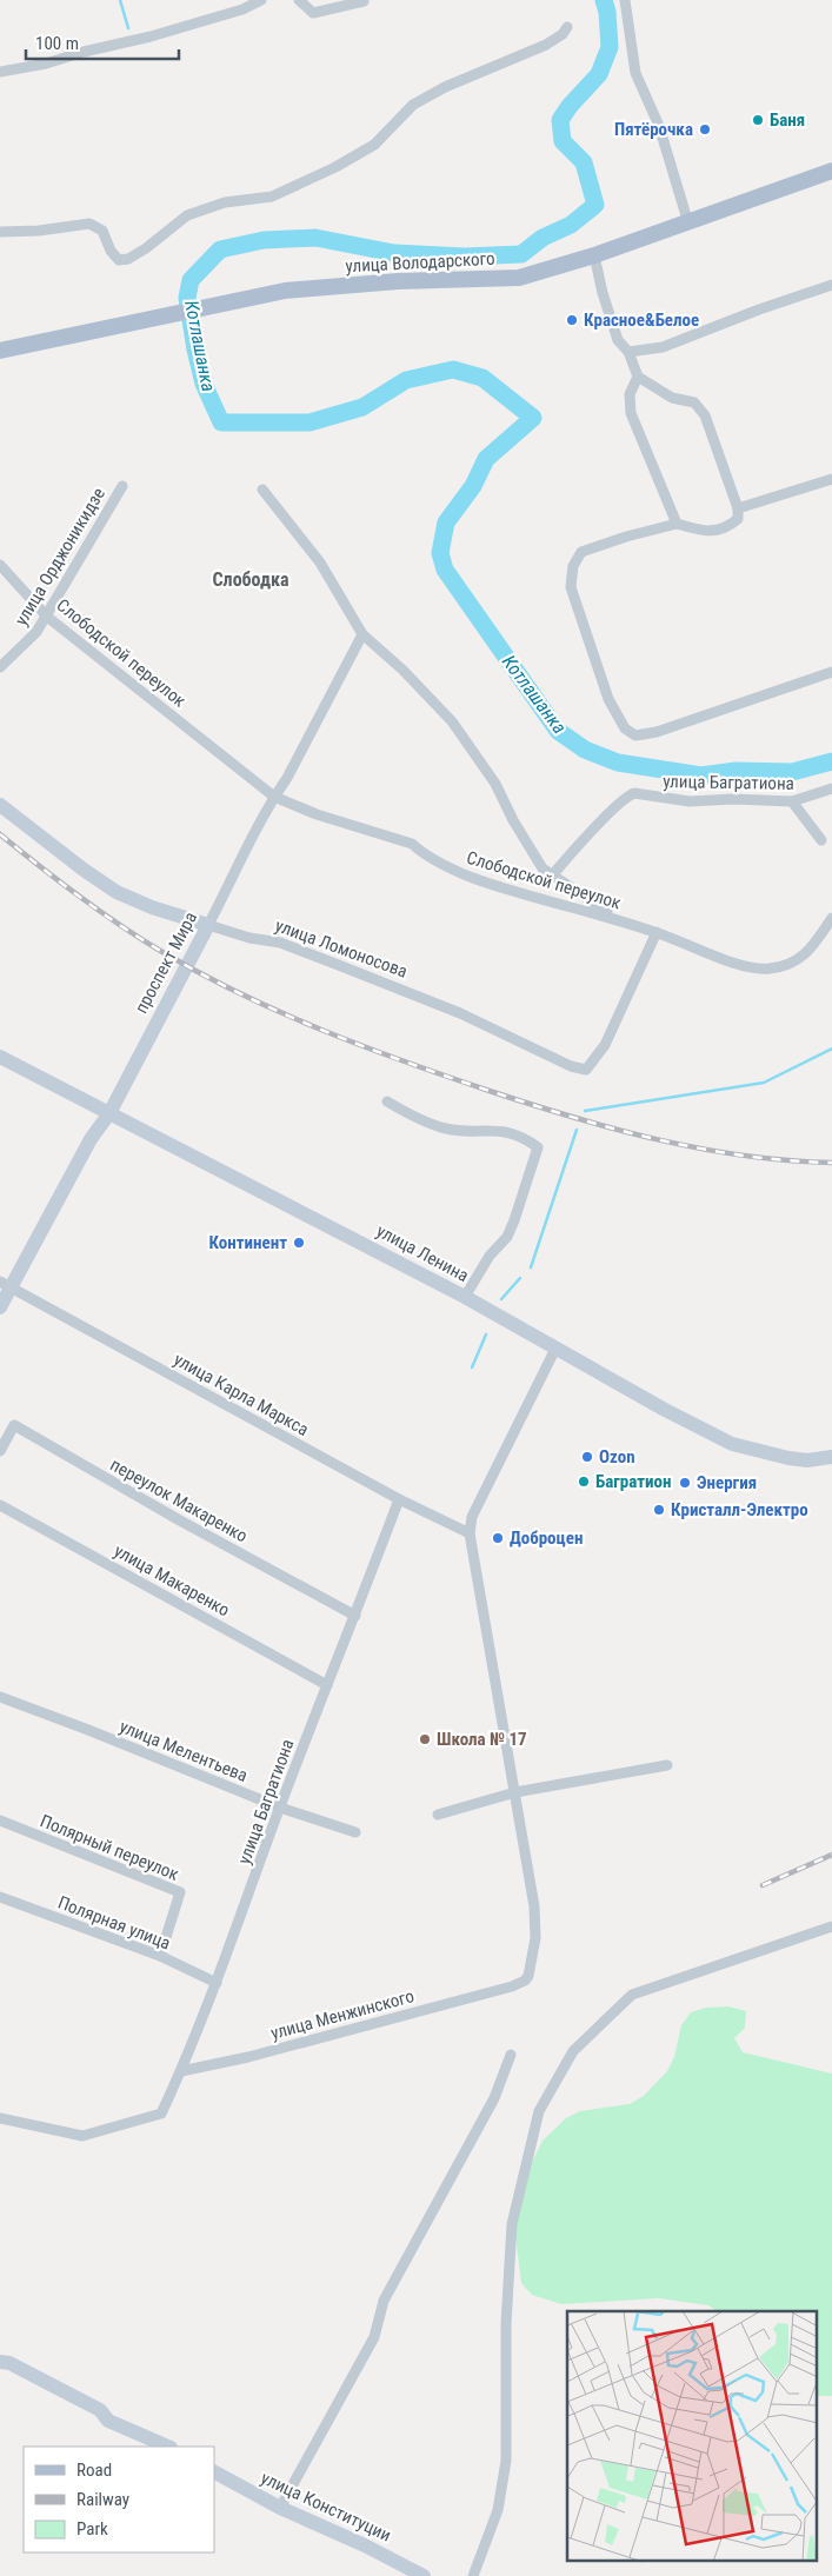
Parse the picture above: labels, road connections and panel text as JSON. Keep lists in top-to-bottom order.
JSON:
{
  "streets": {
    "main road": [
      "улица Володарского",
      "улица Ломоносова",
      "проспект Мира",
      "улица Ленина",
      "улица Конституции"
    ],
    "street": [
      "улица Орджоникидзе",
      "Слободской переулок",
      "улица Багратиона",
      "улица Карла Маркса",
      "переулок Макаренко",
      "улица Макаренко",
      "улица Мелентьева",
      "Полярный переулок",
      "Полярная улица",
      "улица Менжинского"
    ]
  },
  "crossings": [
    ["улица Орджоникидзе", "Слободской переулок"],
    ["Слободской переулок", "улица Ломоносова"],
    ["Слободской переулок", "проспект Мира"],
    ["улица Багратиона", "улица Карла Маркса"],
    ["улица Багратиона", "переулок Макаренко"],
    ["улица Багратиона", "улица Макаренко"],
    ["улица Багратиона", "улица Мелентьева"],
    ["улица Багратиона", "Полярная улица"],
    ["улица Багратиона", "улица Менжинского"],
    ["улица Ломоносова", "проспект Мира"],
    ["проспект Мира", "улица Ленина"],
    ["проспект Мира", "улица Карла Маркса"],
    ["Полярный переулок", "Полярная улица"]
  ],
  "districts": ["Слободка"],
  "water": ["Котлашанка"],
  "places": [
    "Баня",
    "Пятёрочка",
    "Красное&Белое",
    "Континент",
    "Ozon",
    "Багратион",
    "Энергия",
    "Кристалл-Электро",
    "Доброцен",
    "Школа № 17"
  ],
  "legend": ["Road", "Railway", "Park"],
  "scale_bar": "100 m"
}
